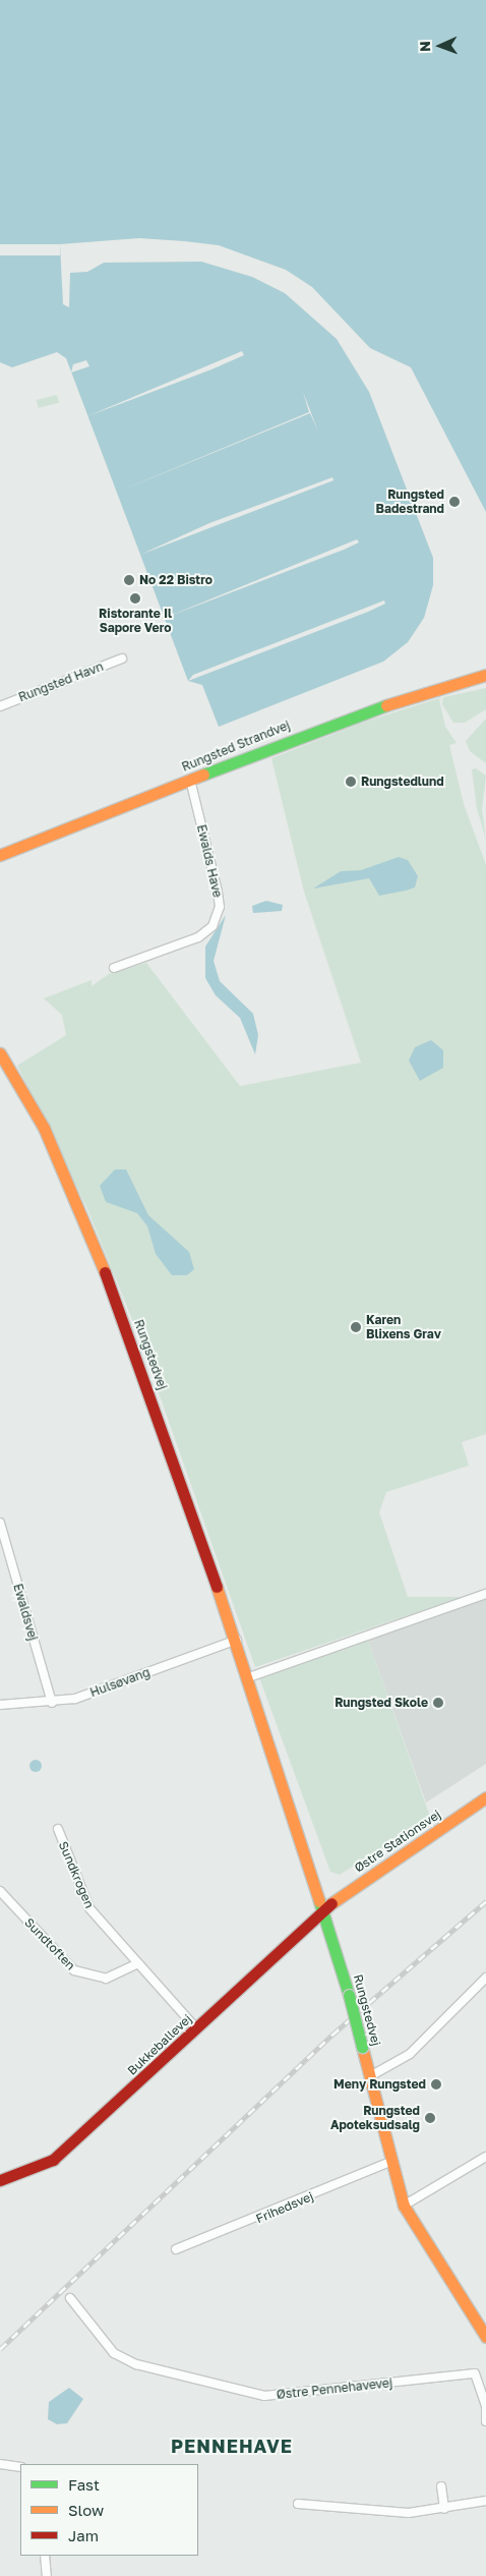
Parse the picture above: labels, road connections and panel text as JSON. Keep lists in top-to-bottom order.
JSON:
{
  "streets": {
    "main road": [
      "Rungsted Strandvej",
      "Rungstedvej",
      "Østre Stationsvej",
      "Bukkeballevej"
    ],
    "street": [
      "Rungsted Havn",
      "Ewalds Have",
      "Ewaldsvej",
      "Hulsøvang",
      "Sundkrogen",
      "Sundtoften",
      "Frihedsvej",
      "Østre Pennehavevej"
    ]
  },
  "crossings": [
    ["Rungsted Strandvej", "Ewalds Have"],
    ["Rungstedvej", "Hulsøvang"],
    ["Rungstedvej", "Østre Stationsvej"],
    ["Rungstedvej", "Bukkeballevej"],
    ["Rungstedvej", "Frihedsvej"],
    ["Ewaldsvej", "Hulsøvang"],
    ["Østre Stationsvej", "Bukkeballevej"],
    ["Sundkrogen", "Sundtoften"]
  ],
  "districts": ["PENNEHAVE"],
  "places": [
    "Rungsted Badestrand",
    "No 22 Bistro",
    "Ristorante Il Sapore Vero",
    "Rungstedlund",
    "Karen Blixens Grav",
    "Rungsted Skole",
    "Meny Rungsted",
    "Rungsted Apoteksudsalg"
  ],
  "legend": ["Fast", "Slow", "Jam"],
  "north": "left"
}
